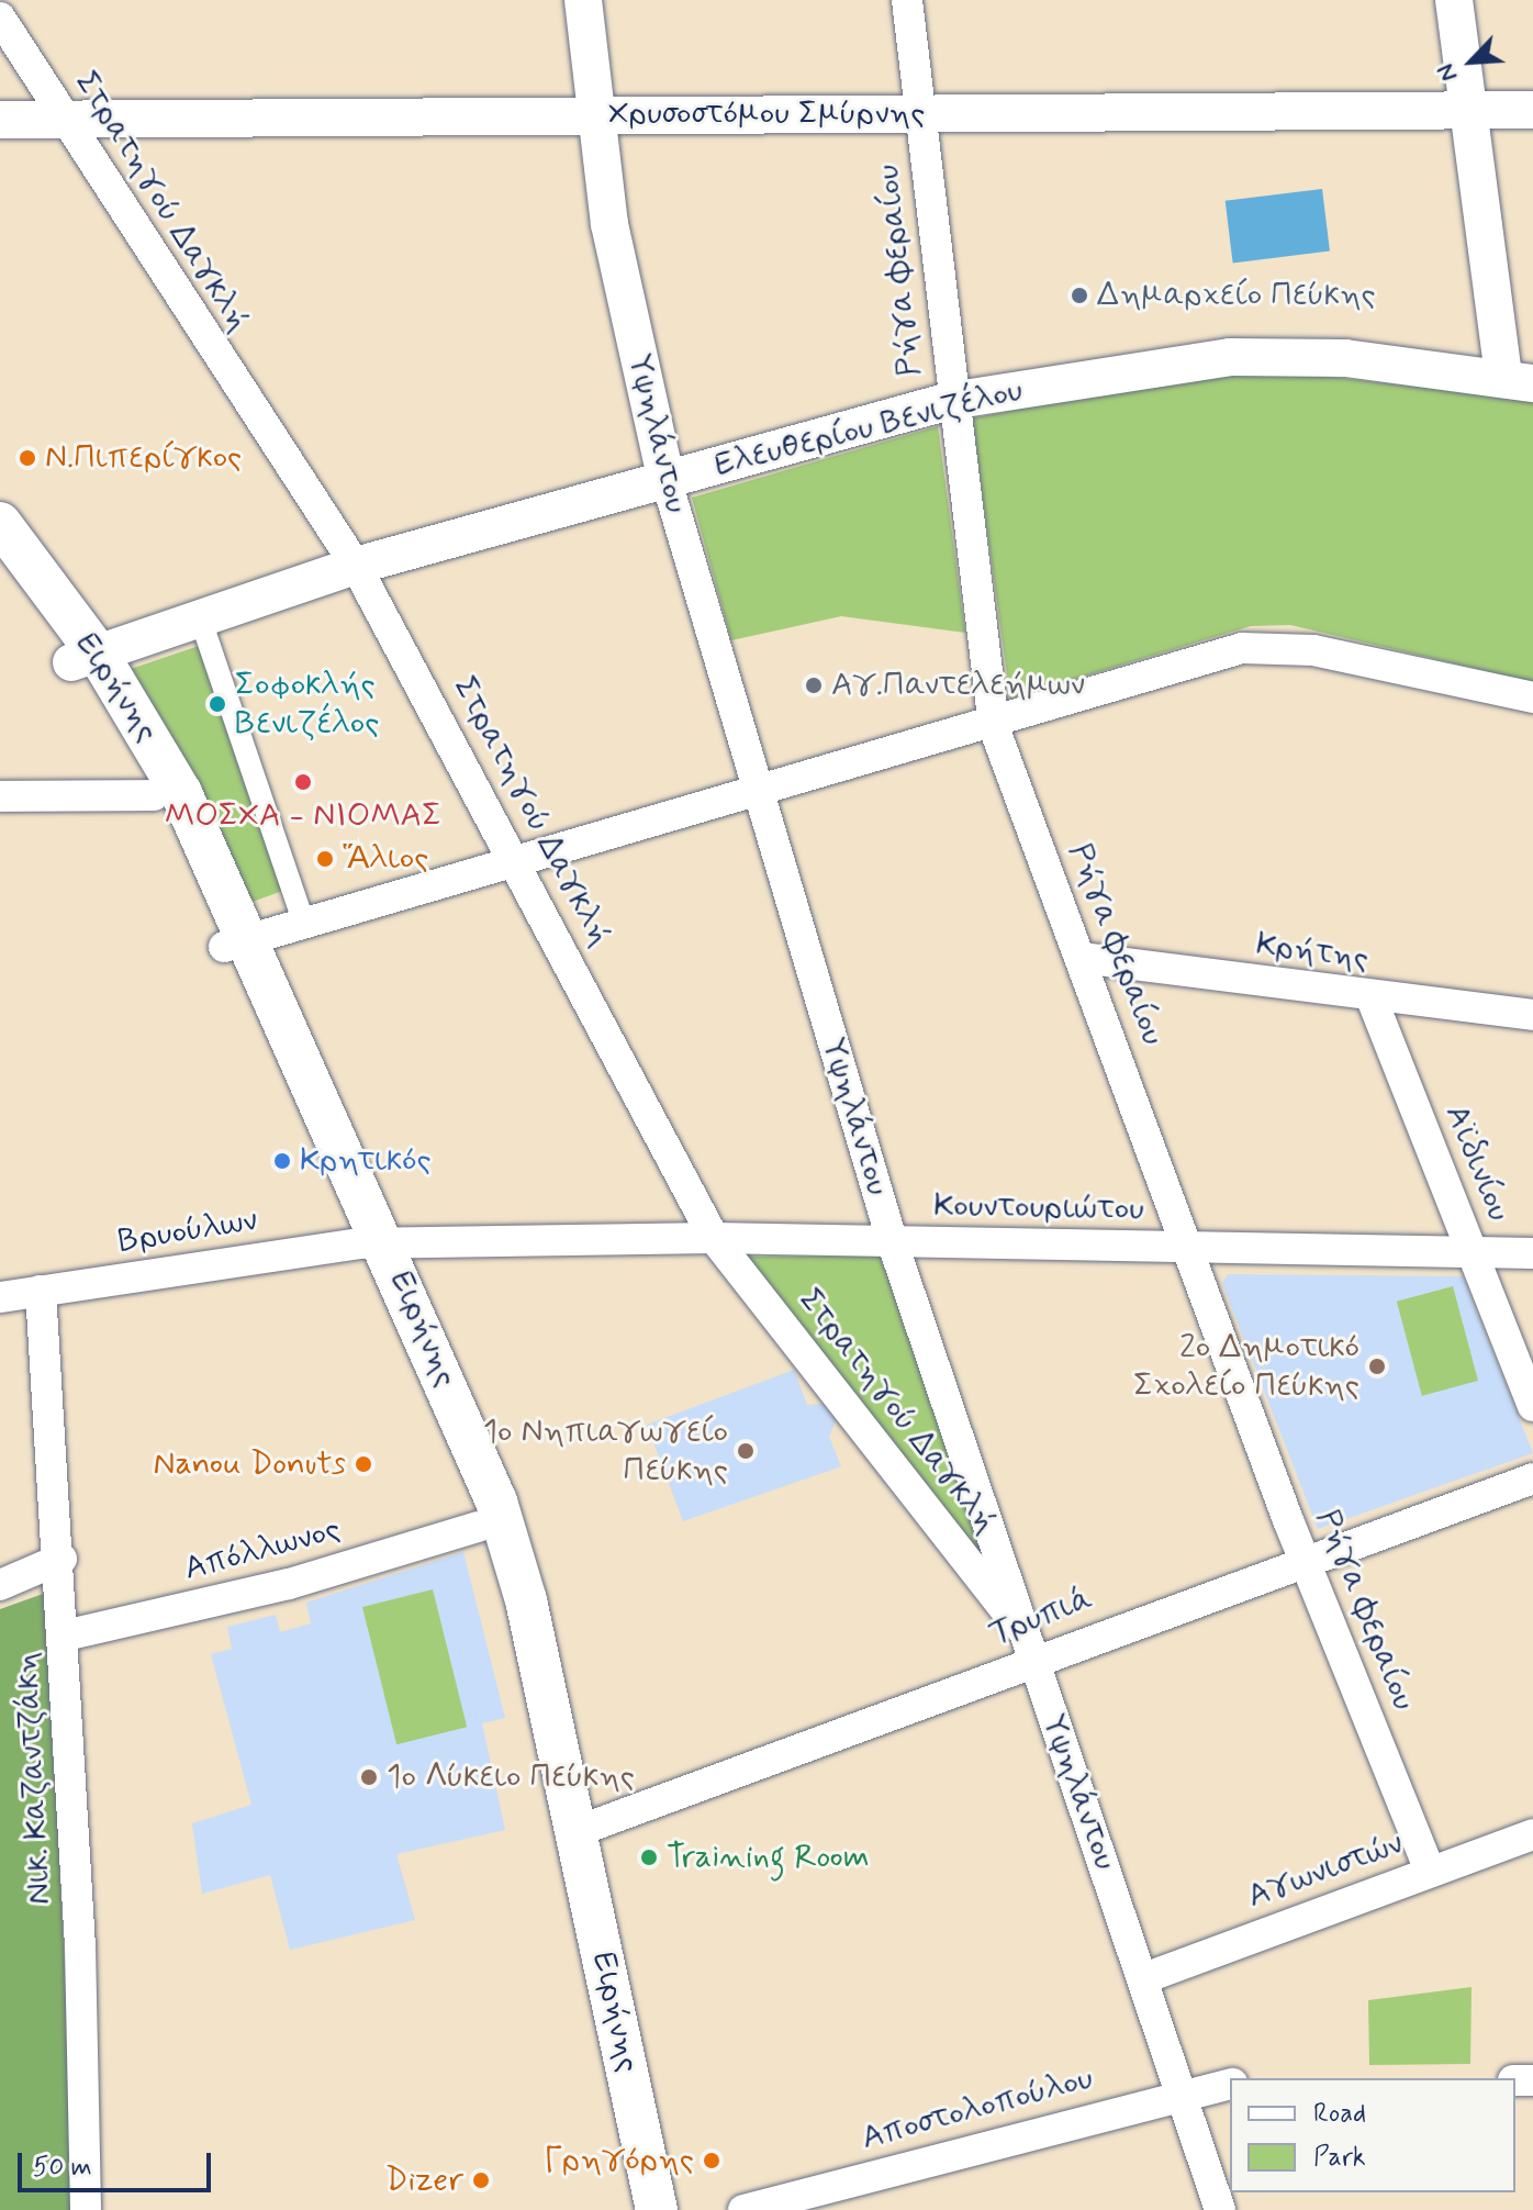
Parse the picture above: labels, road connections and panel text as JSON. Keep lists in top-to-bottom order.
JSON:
{
  "streets": {
    "main road": ["Ειρήνης"],
    "street": [
      "Χρυσοστόμου Σμύρνης",
      "Στρατηγού Δαγκλή",
      "Ρήγα Φεραίου",
      "Ελευθερίου Βενιζέλου",
      "Υψηλάντου",
      "Κρήτης",
      "Αϊδινίου",
      "Κουντουριώτου",
      "Βρυούλων",
      "Απόλλωνος",
      "Τρυπιά",
      "Νικ. Καζαντζάκη",
      "Αγωνιστών",
      "Αποστολοπούλου"
    ]
  },
  "crossings": [
    ["Χρυσοστόμου Σμύρνης", "Στρατηγού Δαγκλή"],
    ["Χρυσοστόμου Σμύρνης", "Ρήγα Φεραίου"],
    ["Χρυσοστόμου Σμύρνης", "Υψηλάντου"],
    ["Στρατηγού Δαγκλή", "Ελευθερίου Βενιζέλου"],
    ["Στρατηγού Δαγκλή", "Υψηλάντου"],
    ["Στρατηγού Δαγκλή", "Κουντουριώτου"],
    ["Ρήγα Φεραίου", "Ελευθερίου Βενιζέλου"],
    ["Ρήγα Φεραίου", "Κρήτης"],
    ["Ρήγα Φεραίου", "Κουντουριώτου"],
    ["Ρήγα Φεραίου", "Τρυπιά"],
    ["Ρήγα Φεραίου", "Αγωνιστών"],
    ["Ελευθερίου Βενιζέλου", "Υψηλάντου"],
    ["Ελευθερίου Βενιζέλου", "Ειρήνης"],
    ["Υψηλάντου", "Κουντουριώτου"],
    ["Υψηλάντου", "Τρυπιά"],
    ["Υψηλάντου", "Αγωνιστών"],
    ["Υψηλάντου", "Αποστολοπούλου"],
    ["Ειρήνης", "Κουντουριώτου"],
    ["Ειρήνης", "Βρυούλων"],
    ["Ειρήνης", "Απόλλωνος"],
    ["Ειρήνης", "Τρυπιά"],
    ["Κρήτης", "Αϊδινίου"],
    ["Αϊδινίου", "Κουντουριώτου"],
    ["Κουντουριώτου", "Βρυούλων"],
    ["Βρυούλων", "Νικ. Καζαντζάκη"],
    ["Απόλλωνος", "Νικ. Καζαντζάκη"]
  ],
  "places": [
    "Δημαρχείο Πεύκης",
    "Ν.Πιπερίγκος",
    "Αγ.Παντελεήμων",
    "Σοφοκλής Βενιζέλος",
    "ΜΟΣΧΑ - ΝΙΟΜΑΣ",
    "Ἅλιος",
    "Κρητικός",
    "2ο Δημοτικό Σχολείο Πεύκης",
    "1ο Νηπιαγωγείο Πεύκης",
    "Nanou Donuts",
    "1ο Λύκειο Πεύκης",
    "Training Room",
    "Γρηγόρης",
    "Dizer"
  ],
  "legend": ["Road", "Park"],
  "scale_bar": "50 m",
  "north": "bottom left"
}
